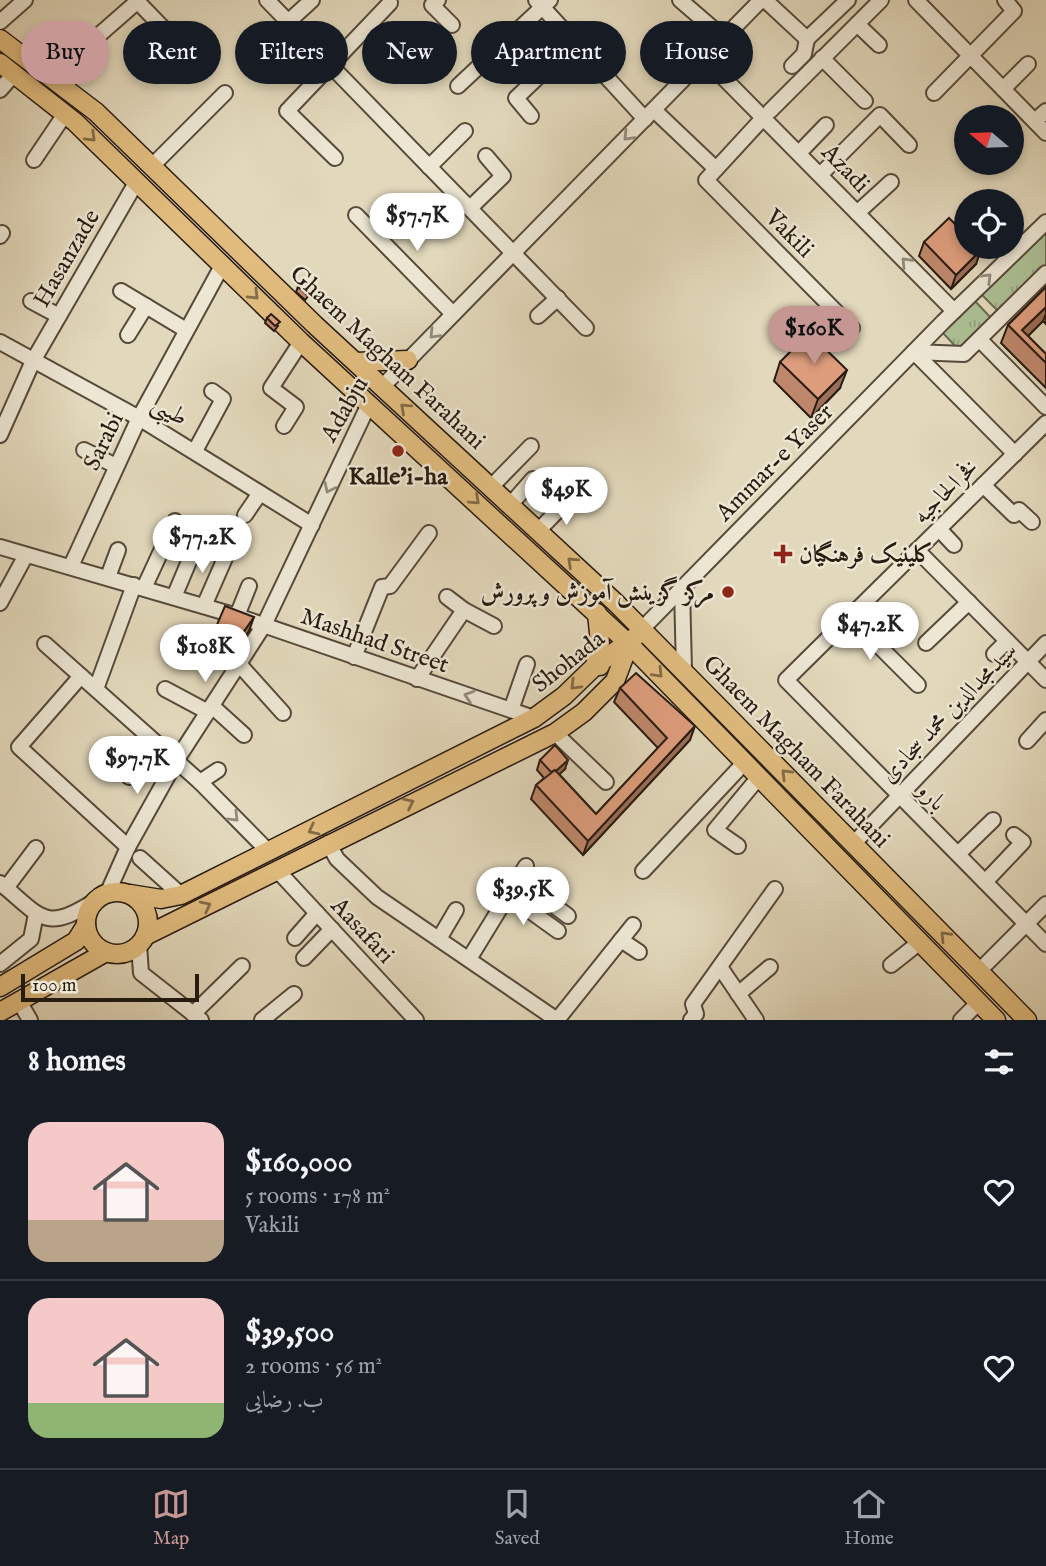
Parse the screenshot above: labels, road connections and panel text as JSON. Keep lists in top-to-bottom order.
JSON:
{
  "streets": {
    "main road": ["Ghaem Magham Farahani", "Adabju", "Shohada"],
    "street": [
      "Azadi",
      "Vakili",
      "Hasanzade",
      "طیبی",
      "Sarabi",
      "Ammar-e Yaser",
      "فخرالحاجیه",
      "Mashhad Street",
      "سیدمجدالدین محمد سجادی",
      "بارو",
      "Aasafari"
    ]
  },
  "crossings": [
    ["Azadi", "Ammar-e Yaser"],
    ["Hasanzade", "Ghaem Magham Farahani"],
    ["Hasanzade", "طیبی"],
    ["Ghaem Magham Farahani", "Adabju"],
    ["Ghaem Magham Farahani", "Sarabi"],
    ["Ghaem Magham Farahani", "Ammar-e Yaser"],
    ["Ghaem Magham Farahani", "Shohada"],
    ["Ghaem Magham Farahani", "سیدمجدالدین محمد سجادی"],
    ["Adabju", "طیبی"],
    ["Adabju", "Mashhad Street"],
    ["Adabju", "Shohada"],
    ["طیبی", "Sarabi"],
    ["Sarabi", "Mashhad Street"],
    ["فخرالحاجیه", "بارو"],
    ["Mashhad Street", "Shohada"],
    ["Shohada", "Aasafari"],
    ["سیدمجدالدین محمد سجادی", "بارو"]
  ],
  "one_way": ["Azadi", "Adabju"],
  "places": {
    "other": ["Kalle'i-ha", "مرکز گزینش آموزش و پرورش"],
    "health": ["کلینیک فرهنگیان"]
  },
  "scale_bar": "100 m",
  "north": "left",
  "page": {
    "chip": [
      "Buy",
      "Rent",
      "Filters",
      "New",
      "Apartment",
      "House"
    ],
    "price": [
      "$57.7K",
      "$160K",
      "$49K",
      "$77.2K",
      "$47.2K",
      "$108K",
      "$97.7K",
      "$39.5K"
    ],
    "scale": "100 m",
    "heading": "8 homes",
    "list": [
      {
        "name": "$160,000",
        "note": "5 rooms · 178 m² · Vakili"
      },
      {
        "name": "$39,500",
        "note": "2 rooms · 56 m² · ب. رضایی"
      }
    ],
    "tabs": ["Map", "Saved", "Home"]
  }
}
